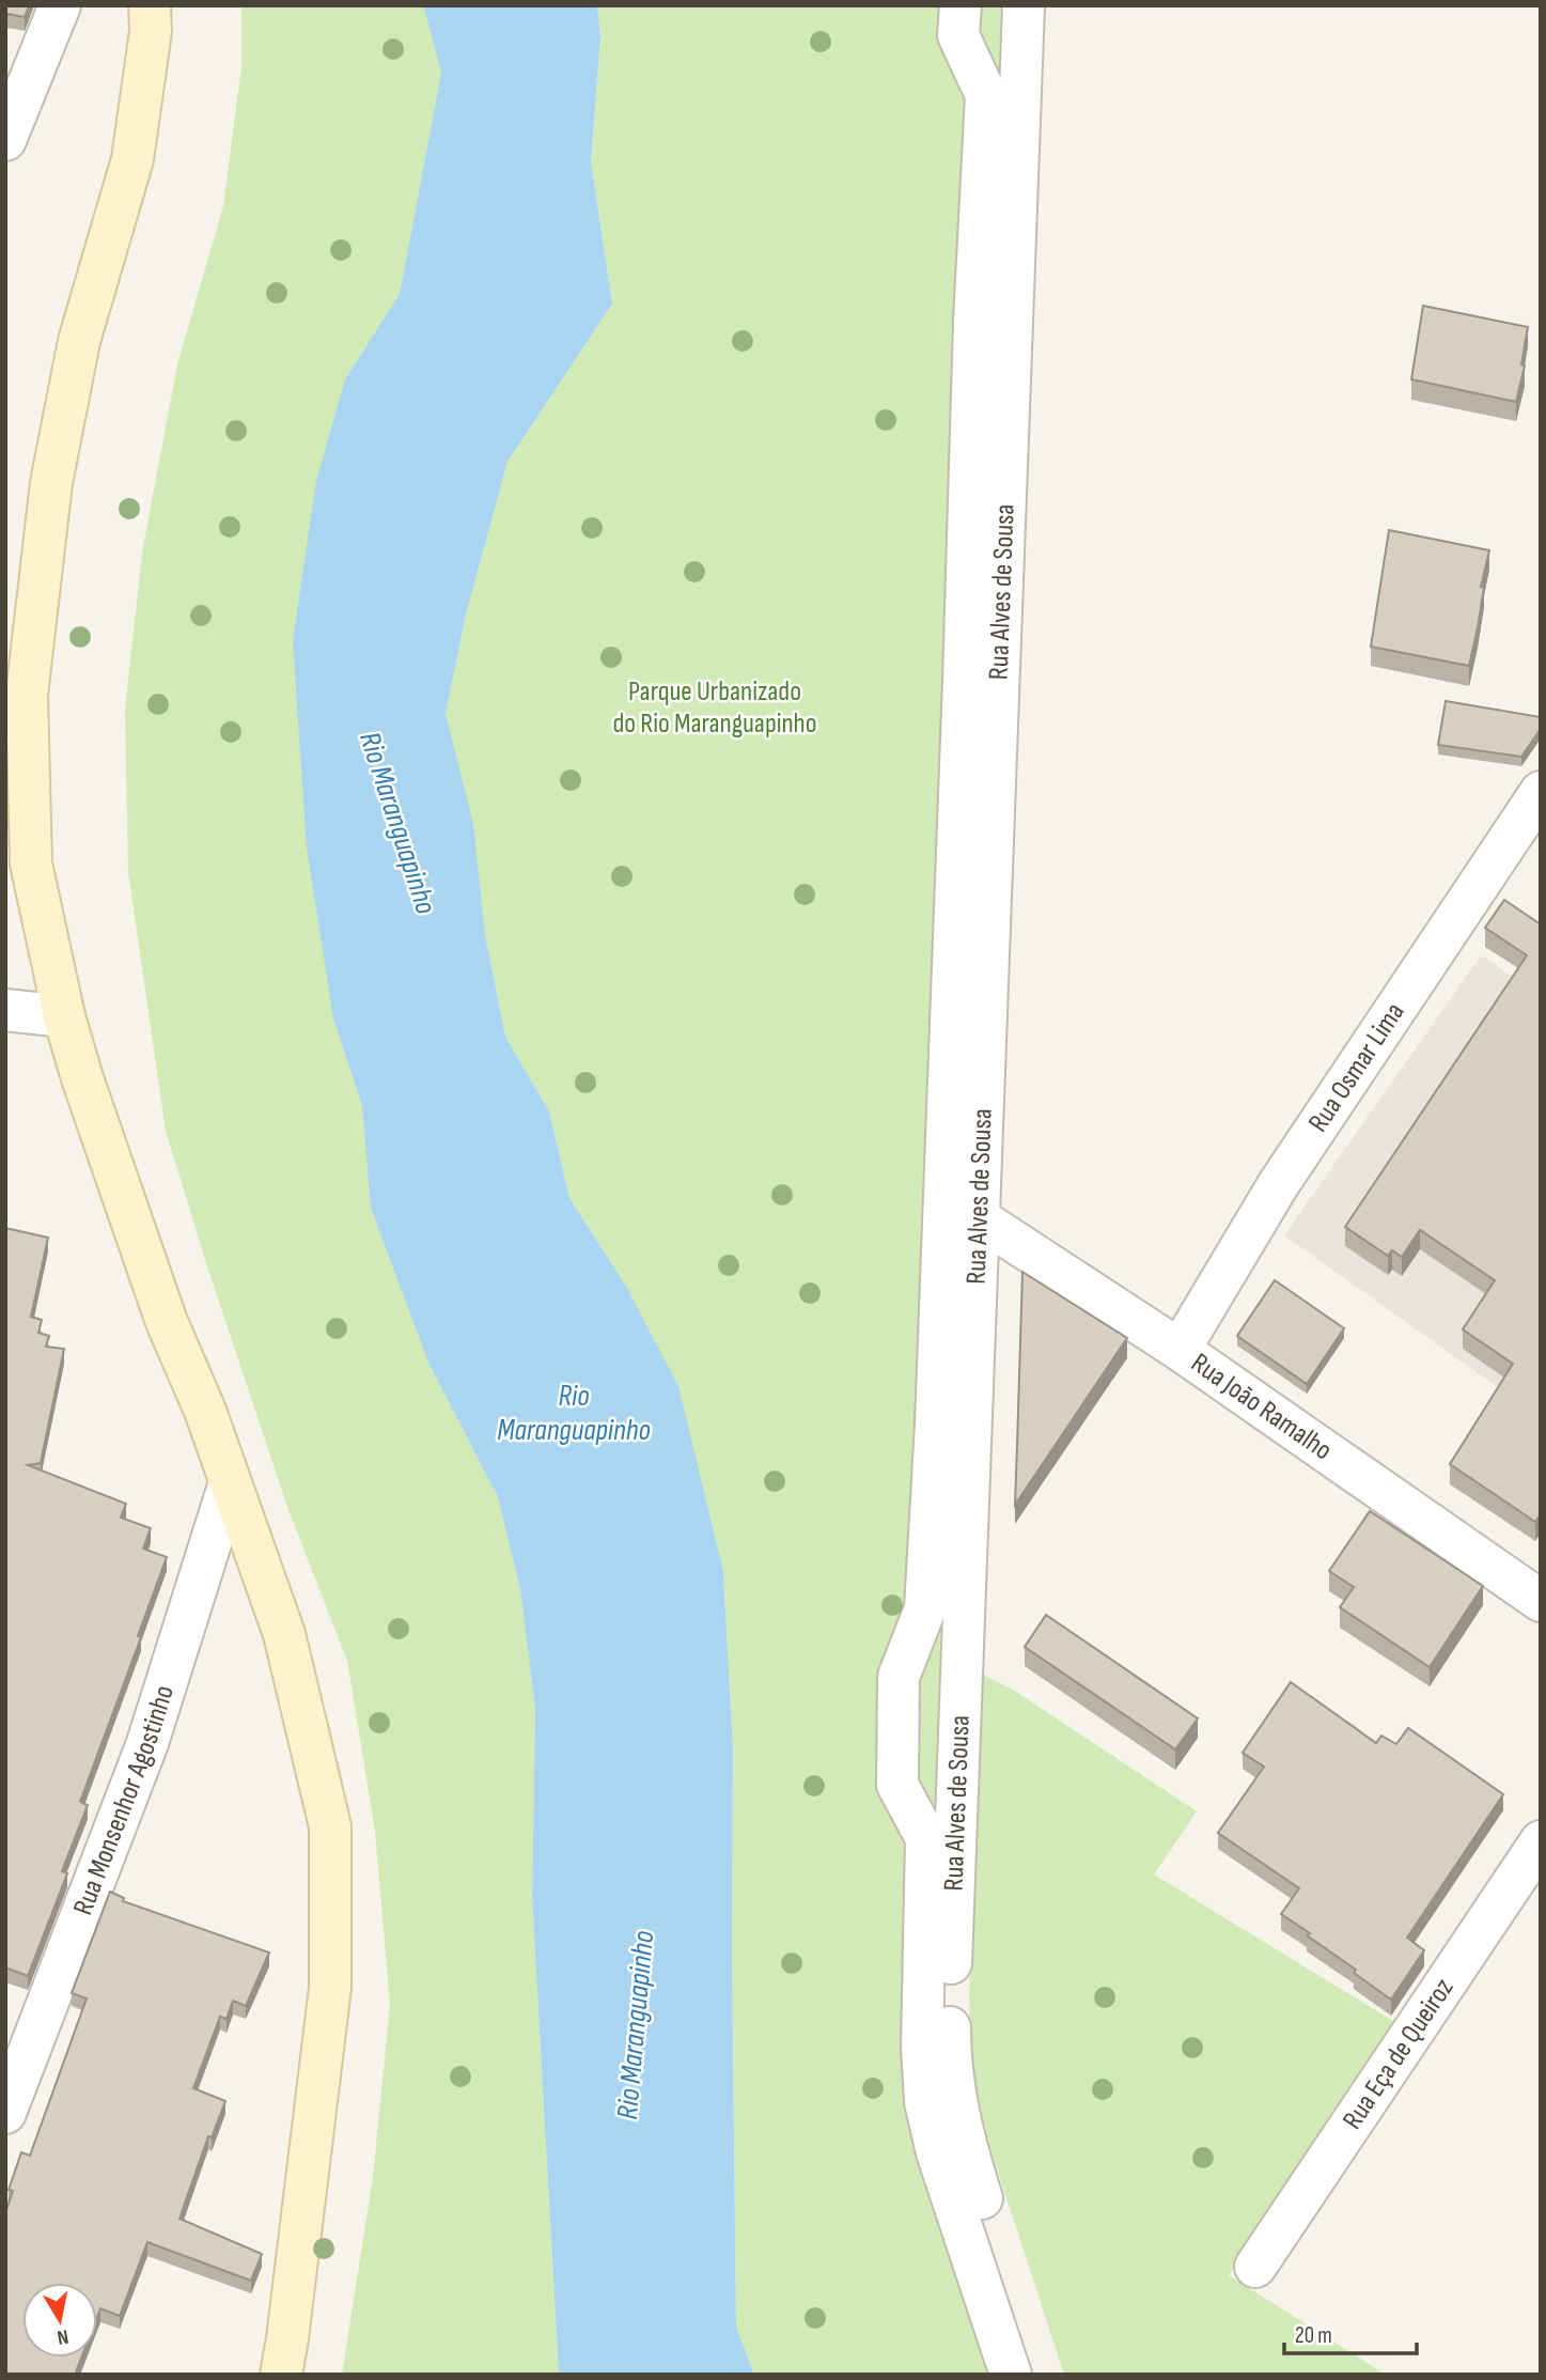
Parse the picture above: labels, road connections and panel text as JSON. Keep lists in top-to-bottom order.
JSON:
{
  "streets": {
    "street": [
      "Rua Alves de Sousa",
      "Rua Osmar Lima",
      "Rua João Ramalho",
      "Rua Monsenhor Agostinho",
      "Rua Eça de Queiroz"
    ]
  },
  "crossings": [
    ["Rua Alves de Sousa", "Rua João Ramalho"],
    ["Rua Osmar Lima", "Rua João Ramalho"]
  ],
  "water": ["Rio Maranguapinho"],
  "parks": ["Parque Urbanizado do Rio Maranguapinho"],
  "scale_bar": "20 m",
  "north": "bottom"
}
